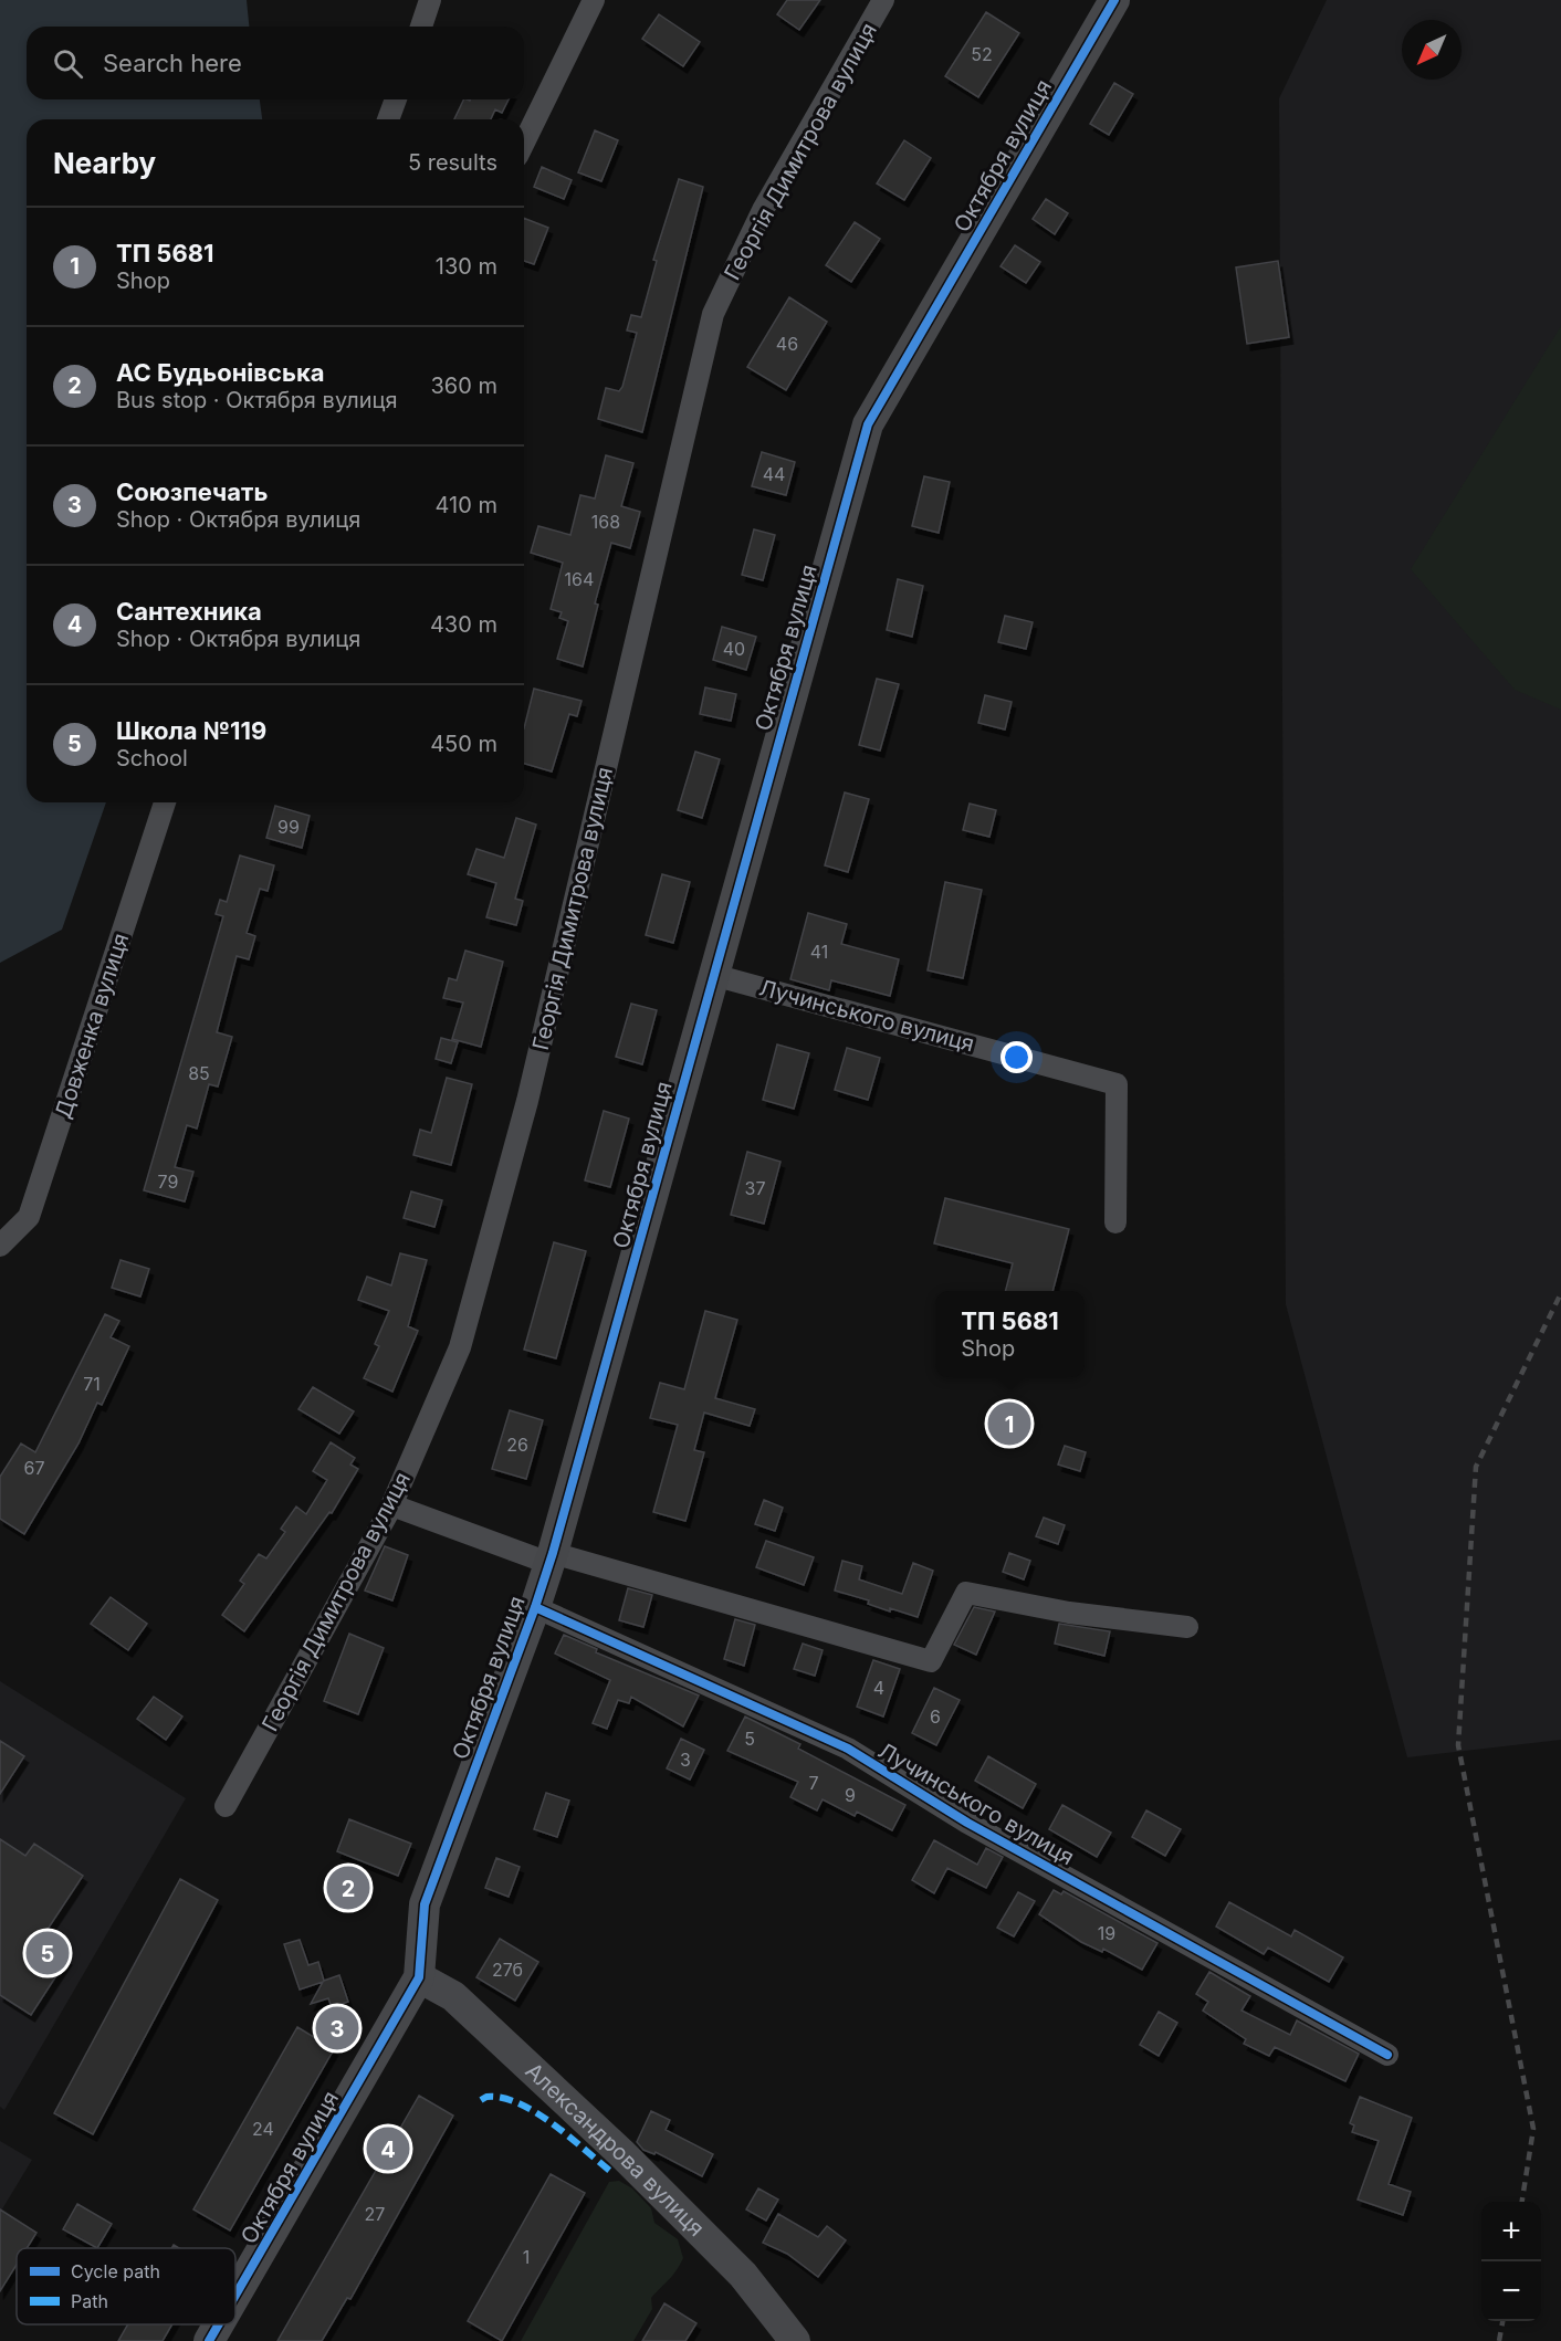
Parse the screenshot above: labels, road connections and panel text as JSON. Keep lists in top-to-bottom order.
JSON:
{
  "streets": {
    "street": [
      "Георгія Димитрова вулиця",
      "Октября вулиця",
      "Лучинського вулиця",
      "Довженка вулиця",
      "Александрова вулиця"
    ]
  },
  "crossings": [
    ["Октября вулиця", "Лучинського вулиця"],
    ["Октября вулиця", "Александрова вулиця"]
  ],
  "house_numbers": [
    "52",
    "46",
    "44",
    "168",
    "164",
    "40",
    "99",
    "41",
    "85",
    "79",
    "37",
    "71",
    "26",
    "67",
    "4",
    "6",
    "5",
    "3",
    "7",
    "9",
    "19",
    "27б",
    "24",
    "27",
    "1"
  ],
  "legend": ["Cycle path", "Path"],
  "north": "bottom left",
  "page": {
    "search": "Search here",
    "heading": ["Nearby", "5 results"],
    "list": [
      {
        "mark": "1",
        "name": "ТП 5681",
        "note": "Shop",
        "value": "130 m"
      },
      {
        "mark": "2",
        "name": "АС Будьонівська",
        "note": "Bus stop · Октября вулиця",
        "value": "360 m"
      },
      {
        "mark": "3",
        "name": "Союзпечать",
        "note": "Shop · Октября вулиця",
        "value": "410 m"
      },
      {
        "mark": "4",
        "name": "Сантехника",
        "note": "Shop · Октября вулиця",
        "value": "430 m"
      },
      {
        "mark": "5",
        "name": "Школа №119",
        "note": "School",
        "value": "450 m"
      }
    ],
    "popup": ["ТП 5681", "Shop"],
    "pins": [
      "1",
      "2",
      "5",
      "3",
      "4"
    ],
    "map_buttons": ["+", "−"]
  }
}
